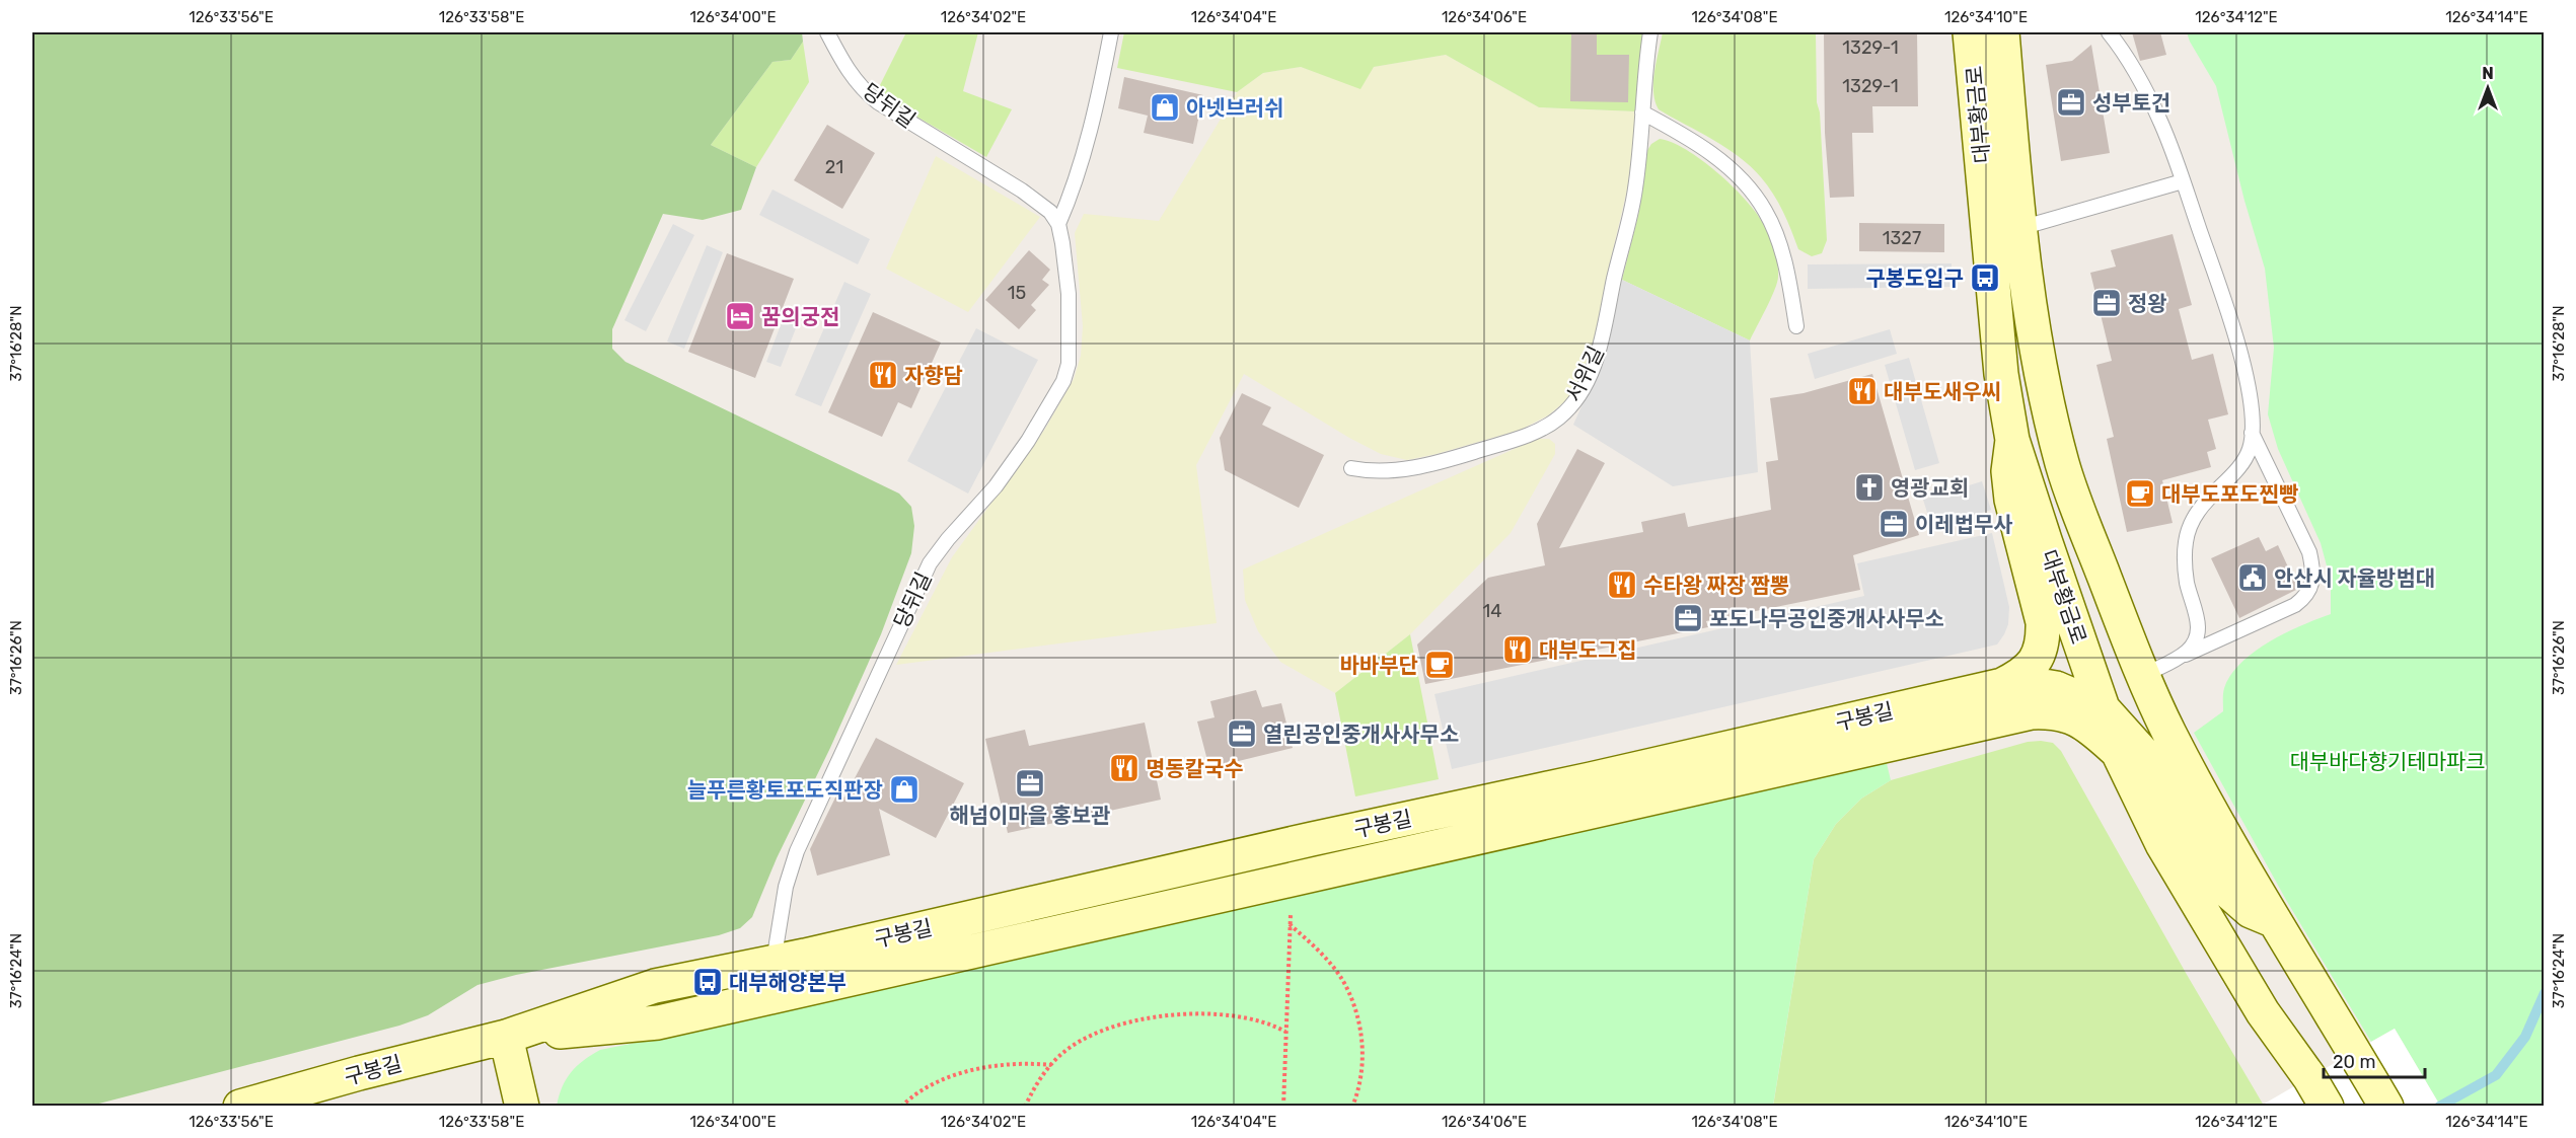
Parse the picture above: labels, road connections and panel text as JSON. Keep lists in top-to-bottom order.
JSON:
{
  "streets": {
    "street": ["대부황금로", "구봉길"],
    "lane": ["당뒤길", "서위길"]
  },
  "crossings": [
    ["당뒤길", "구봉길"],
    ["대부황금로", "구봉길"]
  ],
  "parks": ["대부바다향기테마파크"],
  "places": {
    "office": [
      "성부토건",
      "정왕",
      "이레법무사",
      "포도나무공인중개사사무소",
      "열린공인중개사사무소",
      "해넘이마을 홍보관"
    ],
    "shop": ["아넷브러쉬", "늘푸른황토포도직판장"],
    "bus stop": ["구봉도입구", "대부해양본부"],
    "hotel": ["꿈의궁전"],
    "restaurant": [
      "자향담",
      "대부도새우씨",
      "수타왕 짜장 짬뽕",
      "대부도그집",
      "명동칼국수"
    ],
    "church": ["영광교회"],
    "cafe": ["대부도포도찐빵", "바바부단"],
    "public building": ["안산시 자율방범대"]
  },
  "house_numbers": [
    "1329-1",
    "1329-1",
    "21",
    "1327",
    "15",
    "14"
  ],
  "scale_bar": "20 m",
  "north": "top",
  "coordinates": [
    "126°33'56\"E",
    "126°33'58\"E",
    "126°34'00\"E",
    "126°34'02\"E",
    "126°34'04\"E",
    "126°34'06\"E",
    "126°34'08\"E",
    "126°34'10\"E",
    "126°34'12\"E",
    "126°34'14\"E",
    "37°16'28\"N",
    "37°16'26\"N",
    "37°16'24\"N"
  ]
}
